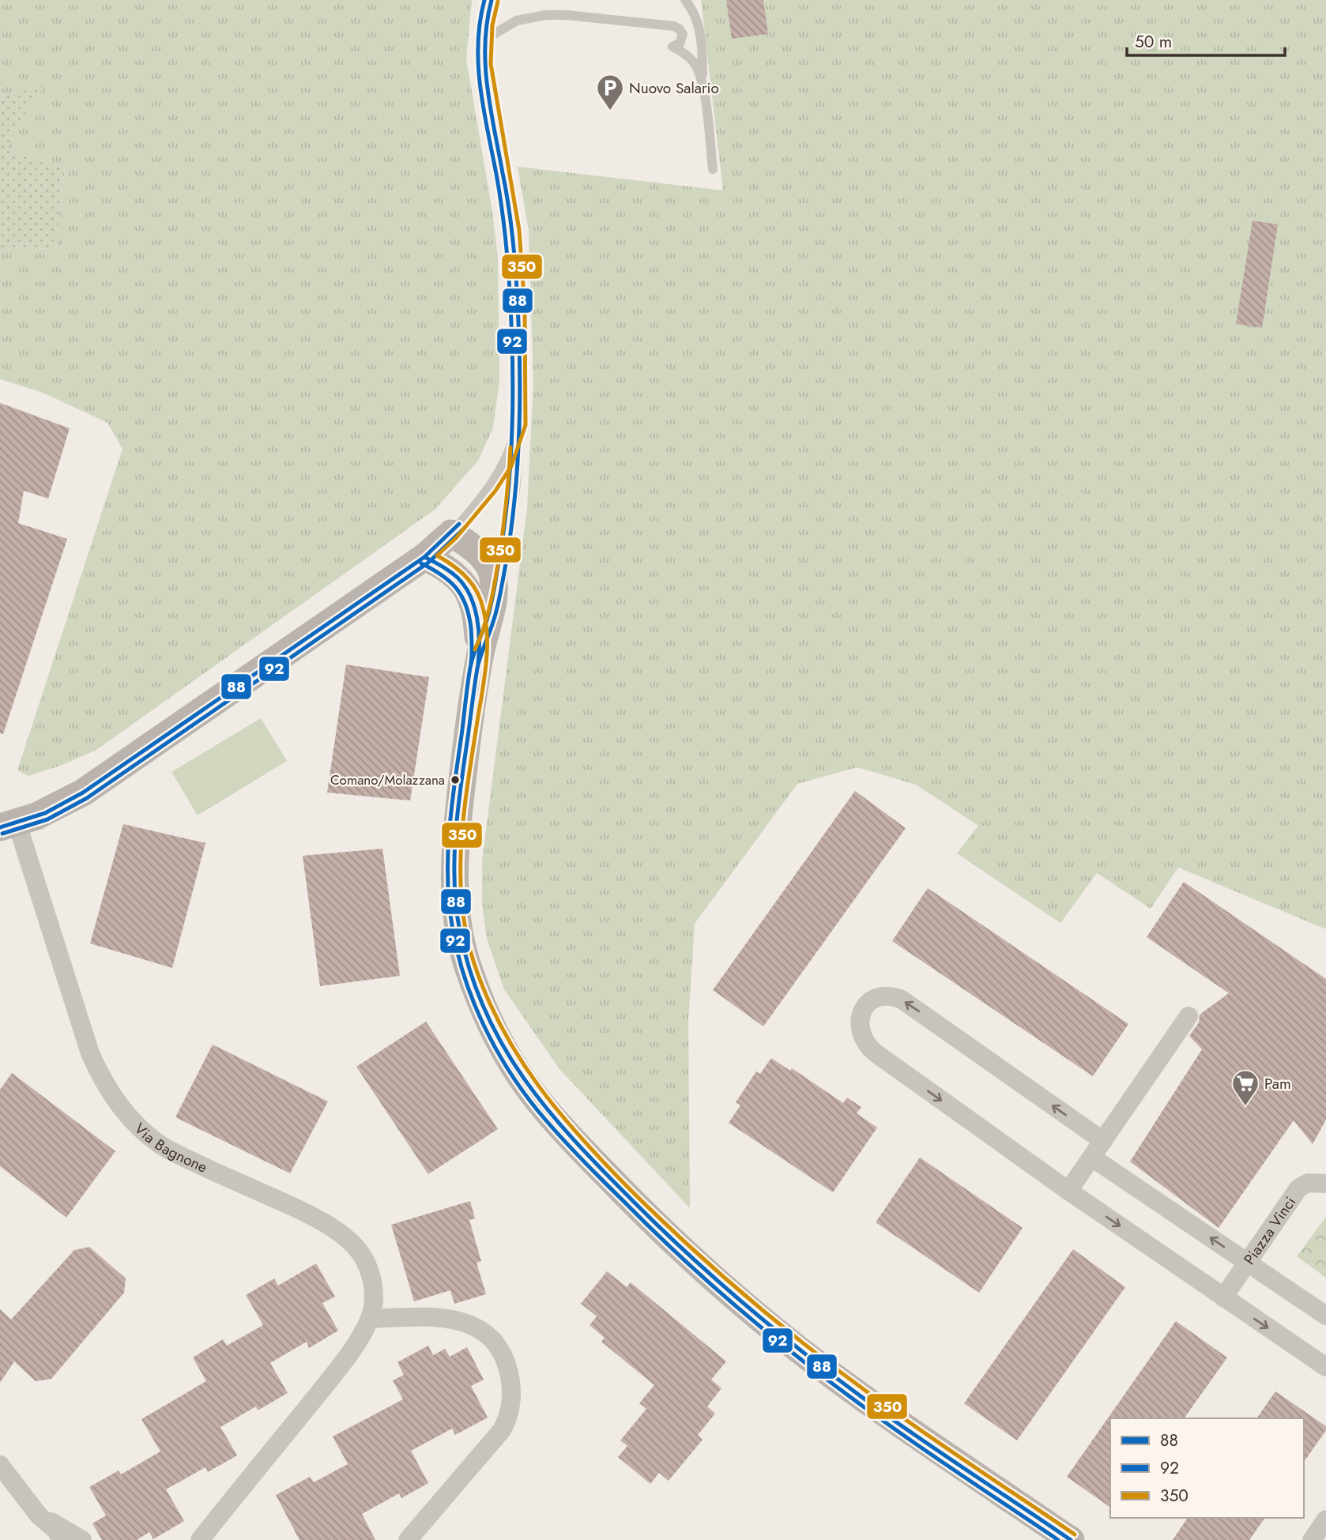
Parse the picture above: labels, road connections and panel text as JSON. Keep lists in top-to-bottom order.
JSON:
{
  "streets": {
    "street": ["Via Bagnone", "Piazza Vinci"]
  },
  "places": {
    "parking": ["Nuovo Salario"],
    "other": ["Comano/Molazzana"],
    "supermarket": ["Pam"]
  },
  "lines": ["transit line 88", "transit line 92", "transit line 350"],
  "legend": ["88", "92", "350"],
  "scale_bar": "50 m"
}
